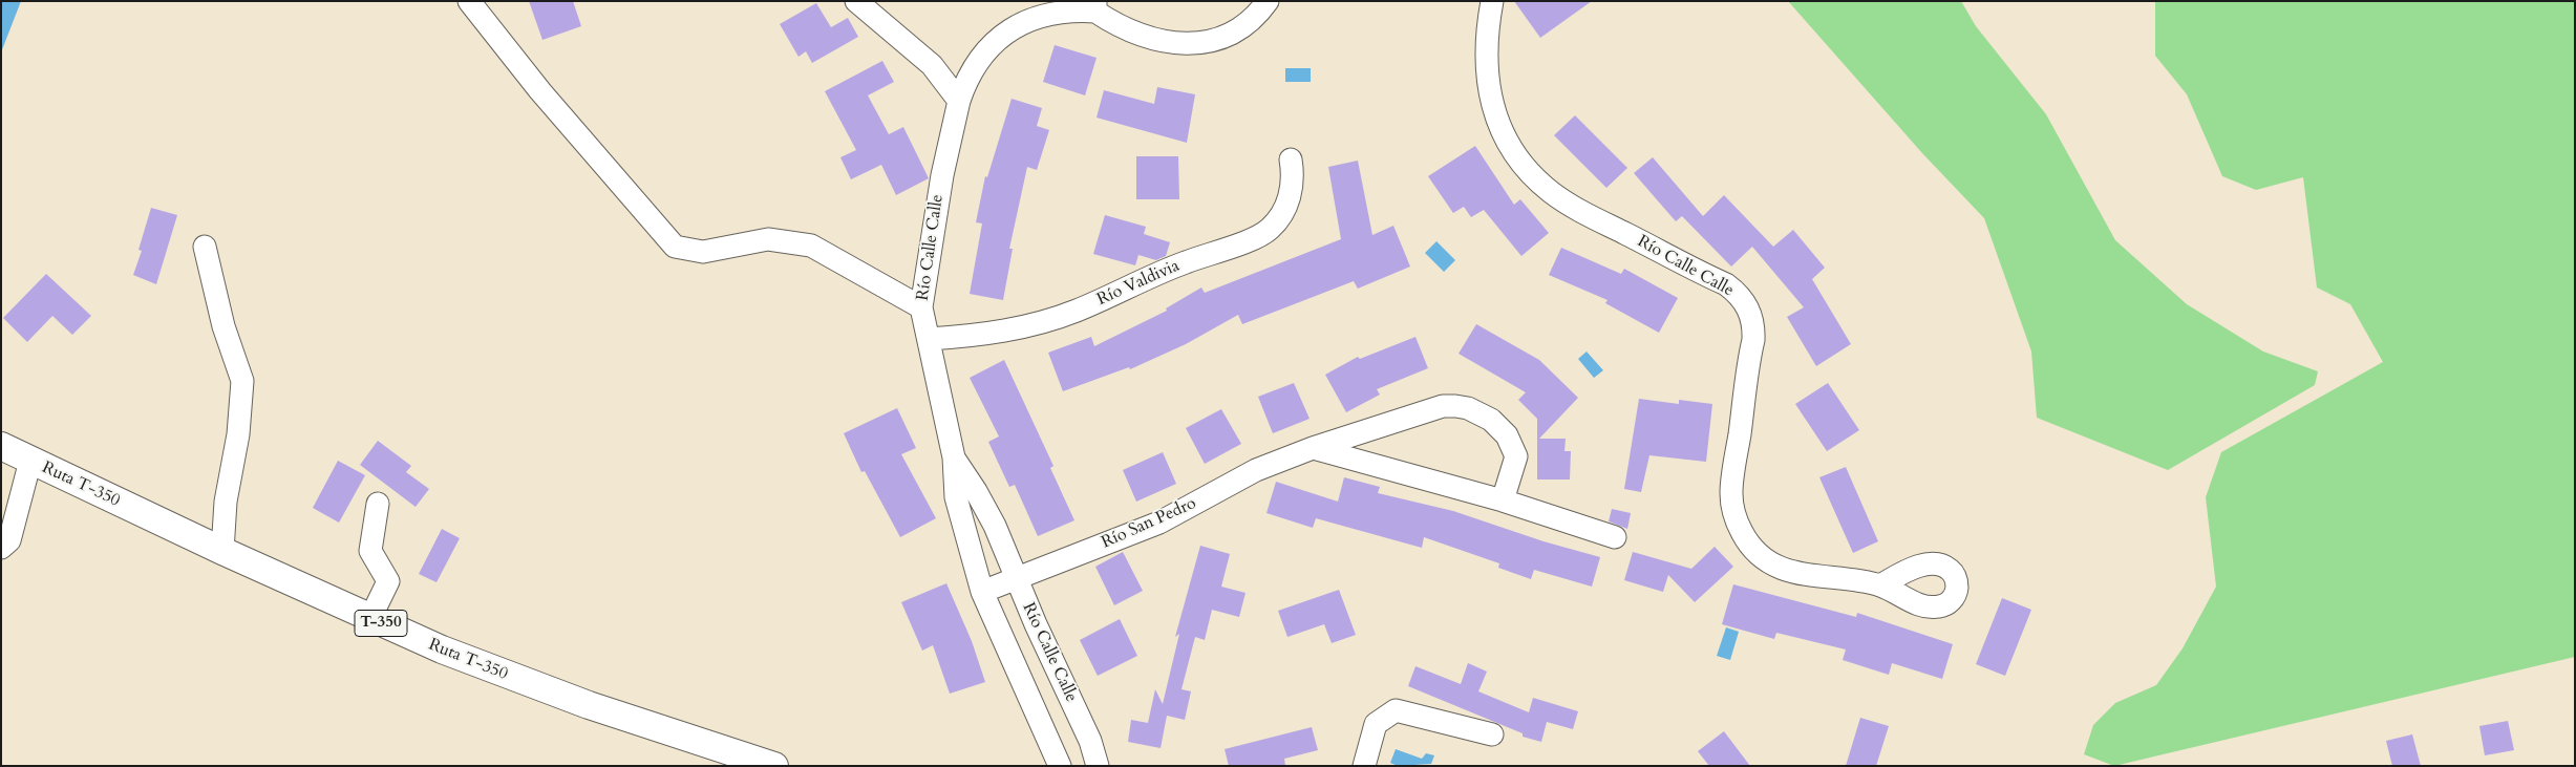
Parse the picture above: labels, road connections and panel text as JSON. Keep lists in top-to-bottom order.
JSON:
{
  "streets": {
    "main road": ["Ruta T-350", "T-350"],
    "street": ["Río Calle Calle", "Río Valdivia", "Río San Pedro"]
  },
  "crossings": [
    ["Río Calle Calle", "Río Valdivia"],
    ["Río Calle Calle", "Río San Pedro"]
  ]
}
